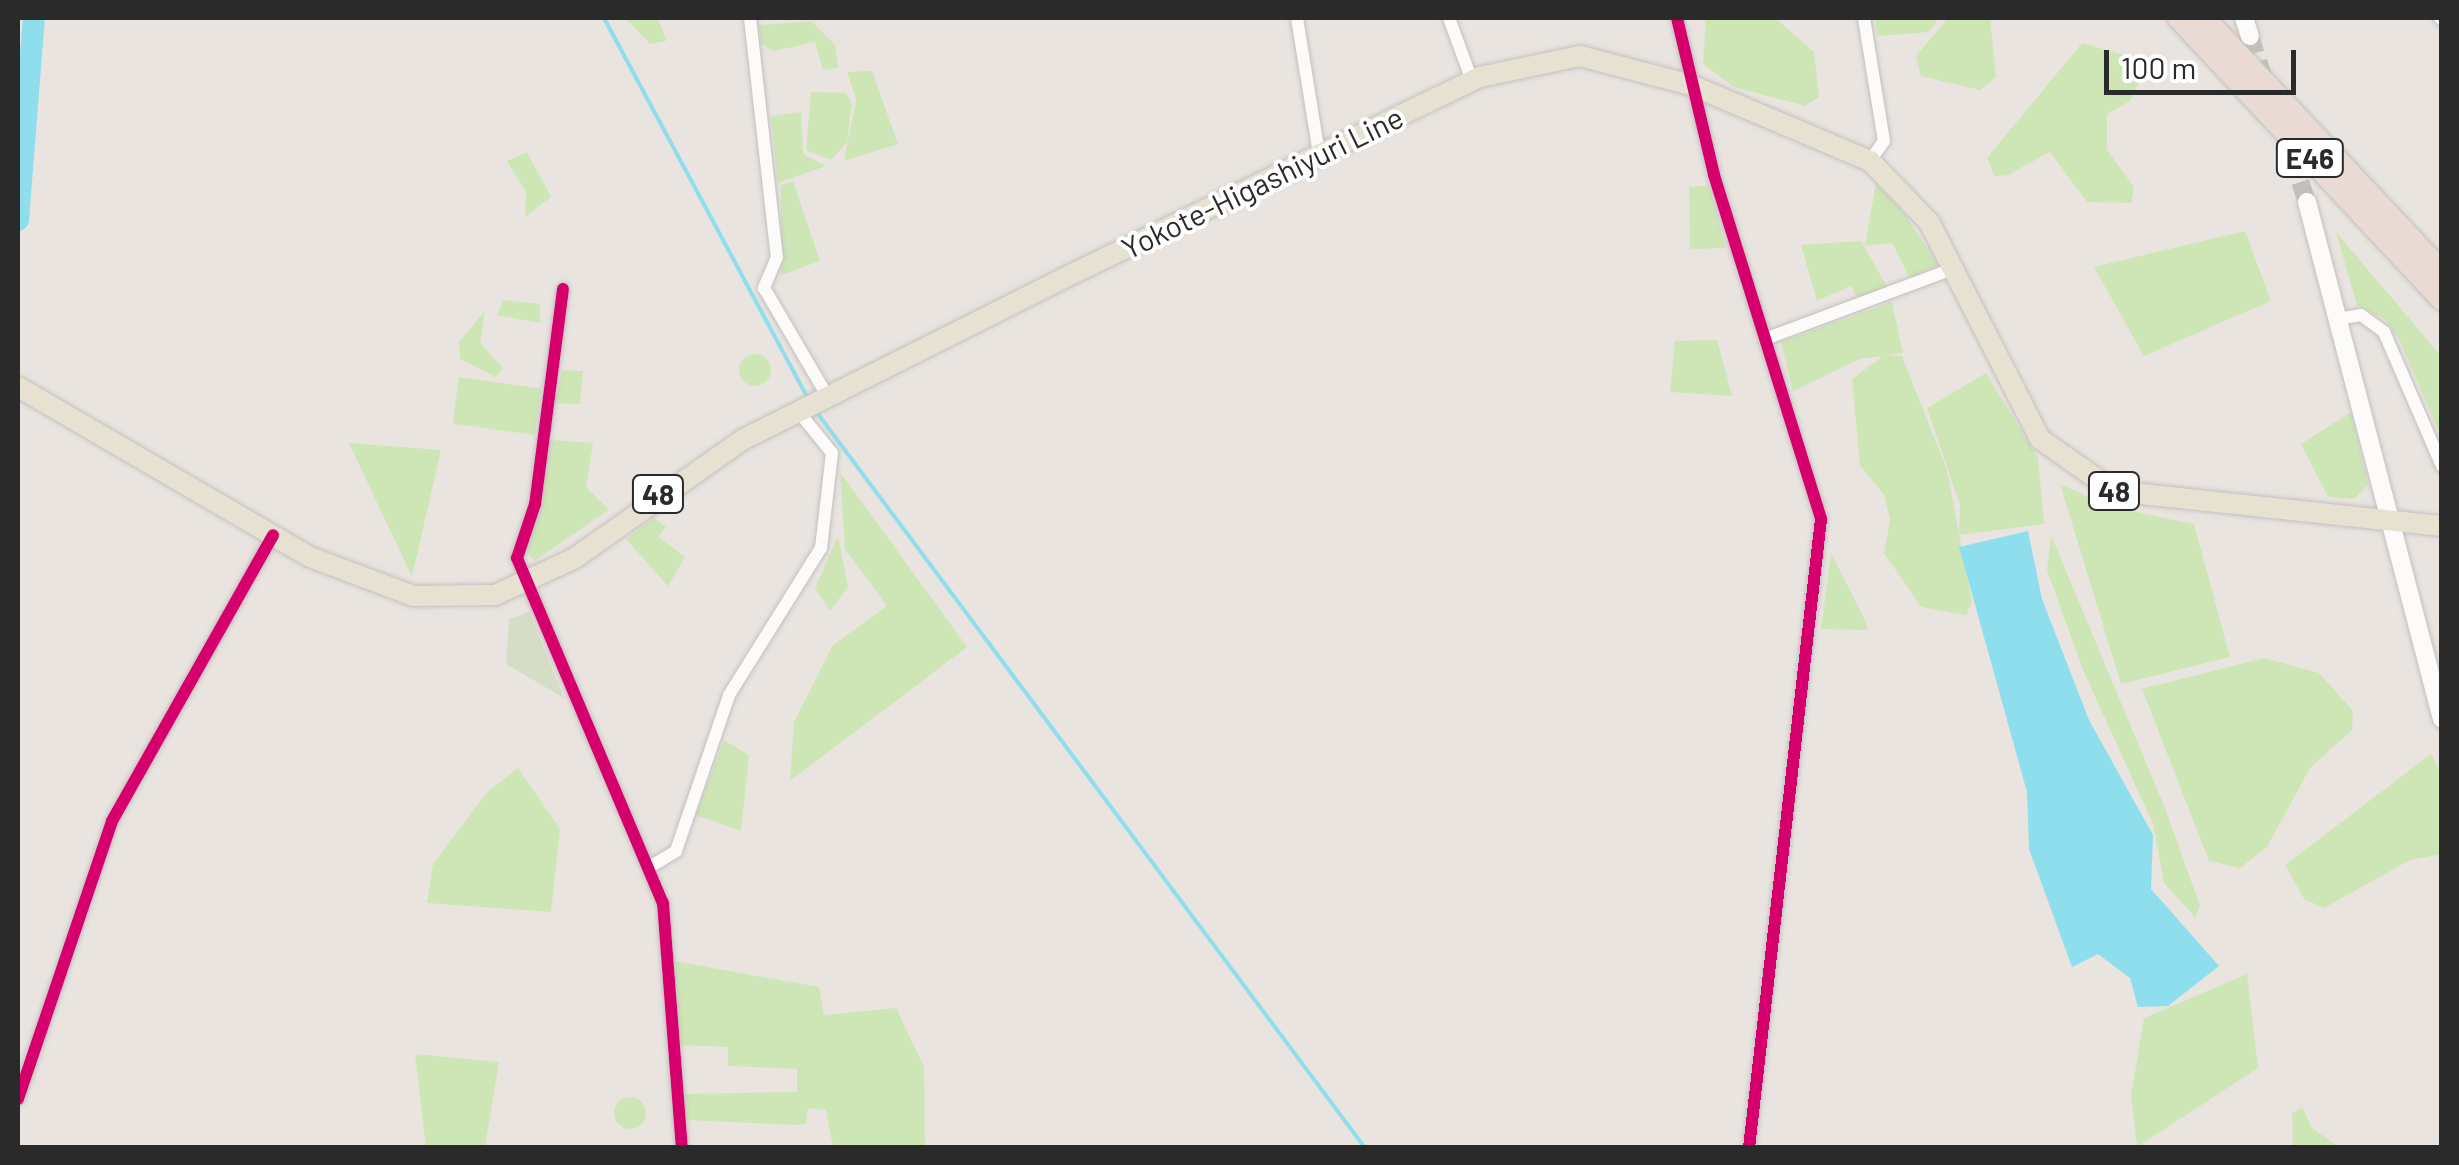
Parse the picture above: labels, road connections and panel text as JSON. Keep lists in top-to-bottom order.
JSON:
{
  "streets": {
    "highway": ["E46"],
    "main road": ["Yokote-Higashiyuri Line", "48"]
  },
  "scale_bar": "100 m"
}
